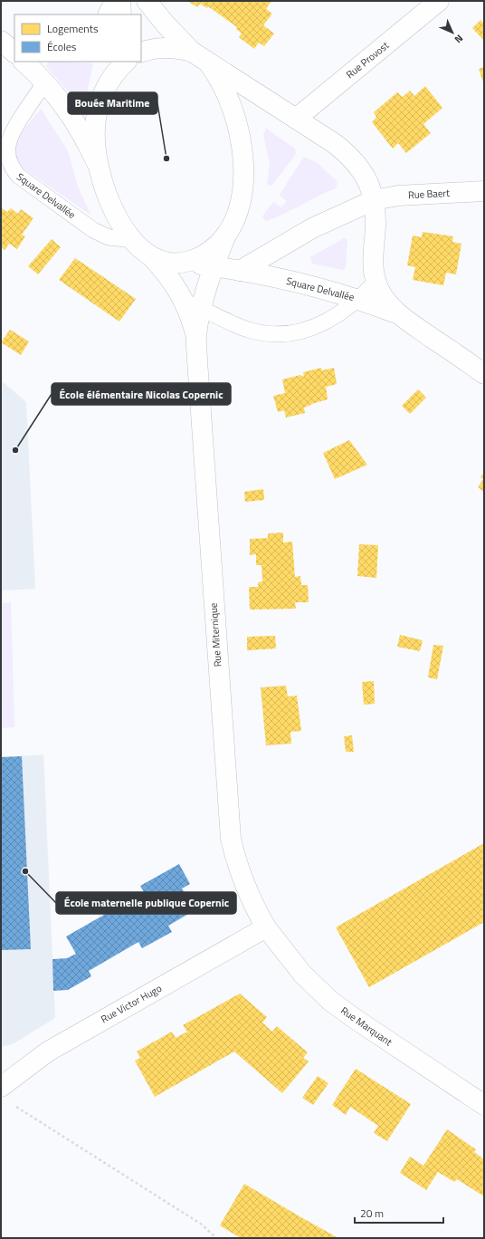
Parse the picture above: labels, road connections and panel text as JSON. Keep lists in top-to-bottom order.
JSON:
{
  "streets": {
    "street": [
      "Rue Provost",
      "Rue Baert",
      "Square Delvallée",
      "Rue Miternique",
      "Rue Victor Hugo",
      "Rue Marquant"
    ]
  },
  "crossings": [
    ["Rue Provost", "Square Delvallée"],
    ["Rue Baert", "Square Delvallée"],
    ["Square Delvallée", "Rue Miternique"],
    ["Rue Miternique", "Rue Victor Hugo"],
    ["Rue Miternique", "Rue Marquant"],
    ["Rue Victor Hugo", "Rue Marquant"]
  ],
  "places": ["Bouée Maritime", "École élémentaire Nicolas Copernic", "École maternelle publique Copernic"],
  "legend": ["Logements", "Écoles"],
  "scale_bar": "20 m",
  "north": "bottom right"
}
